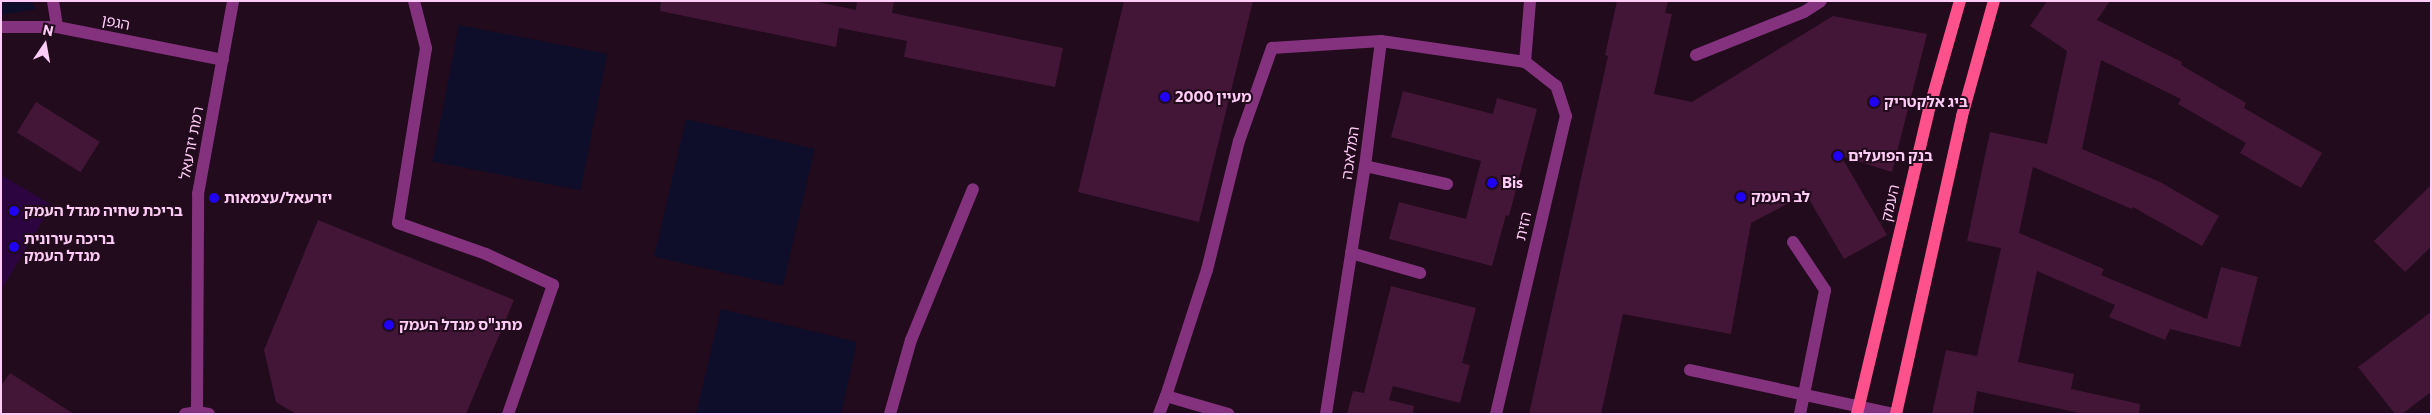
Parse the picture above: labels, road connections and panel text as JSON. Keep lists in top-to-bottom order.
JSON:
{
  "streets": {
    "main road": ["העמק"],
    "street": [
      "הגפן",
      "רמת יזרעאל",
      "המלאכה",
      "הזית"
    ]
  },
  "crossings": [
    ["הגפן", "רמת יזרעאל"]
  ],
  "places": [
    "מעיין 2000",
    "ביג אלקטריק",
    "בנק הפועלים",
    "Bis",
    "לב העמק",
    "יזרעאל/עצמאות",
    "בריכת שחיה מגדל העמק",
    "בריכה עירונית מגדל העמק",
    "מתנ\"ס מגדל העמק"
  ],
  "north": "top"
}
